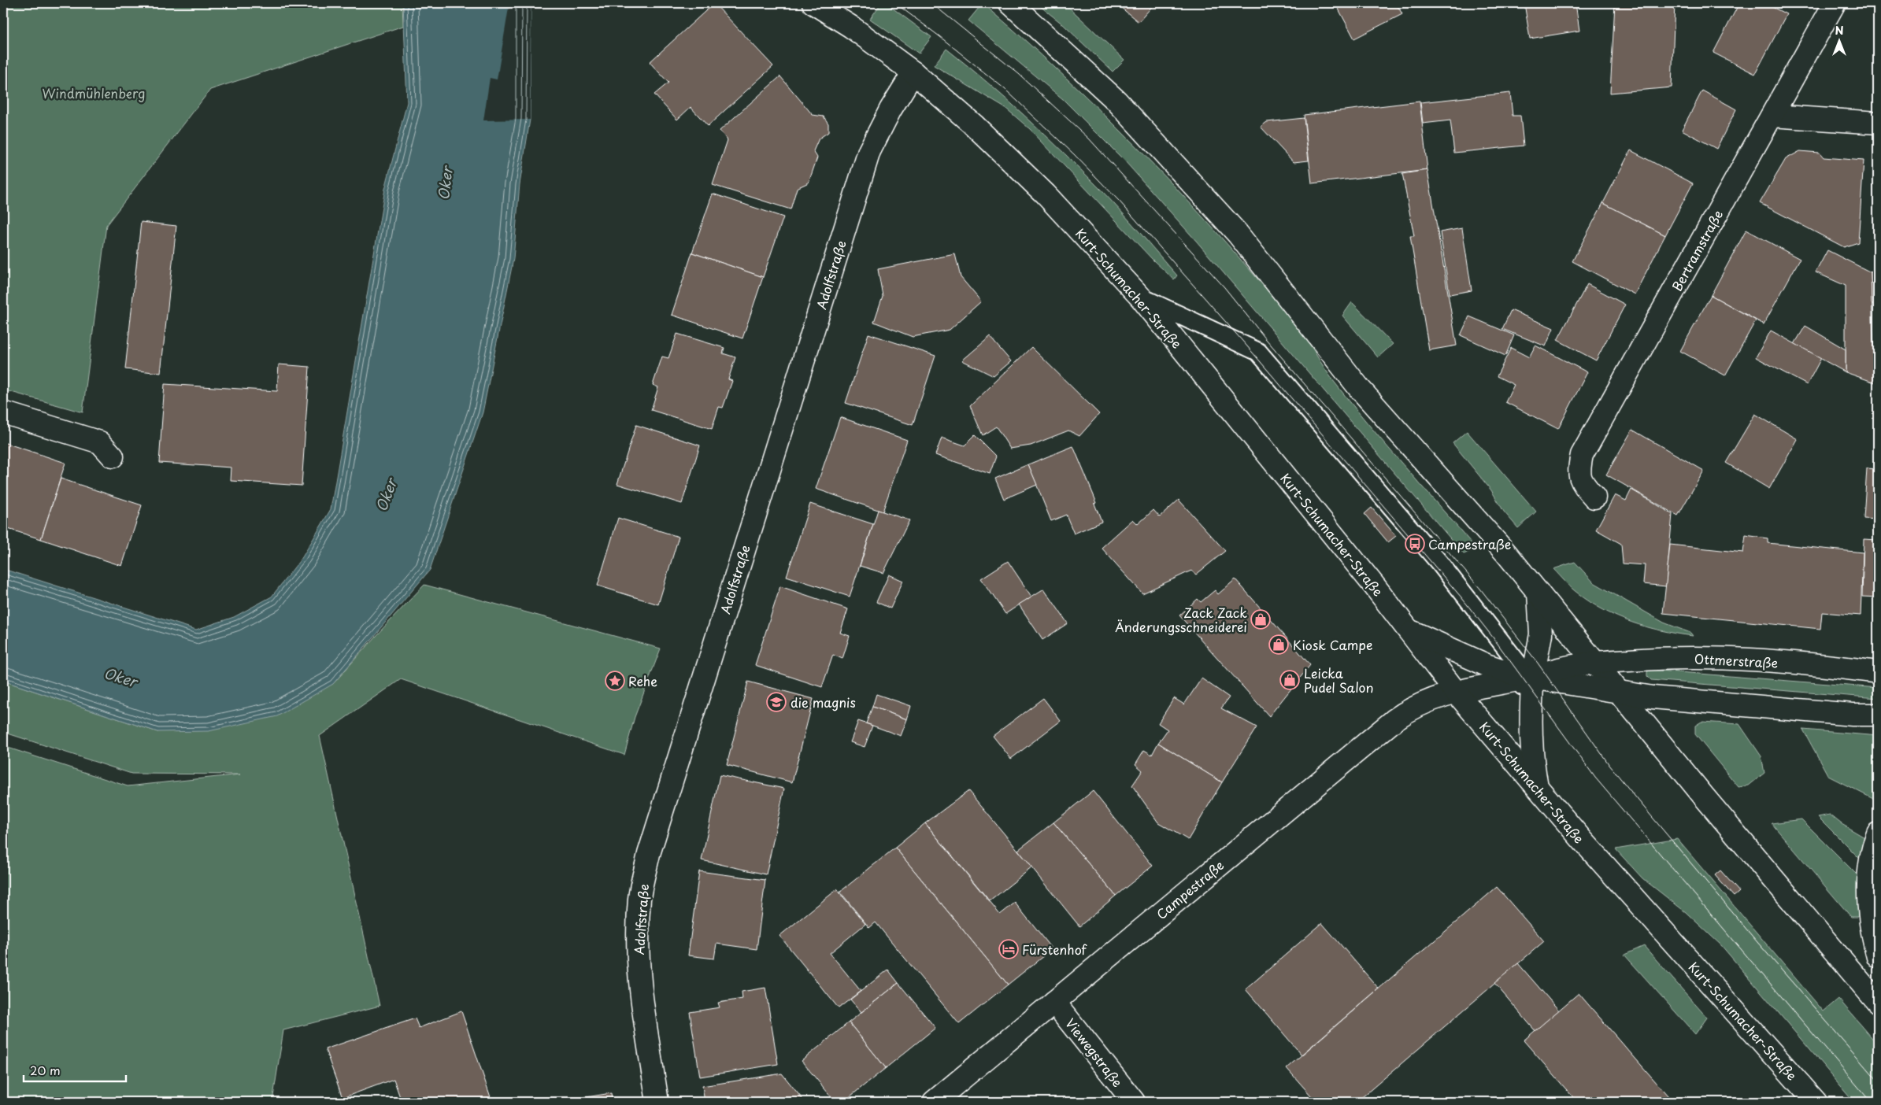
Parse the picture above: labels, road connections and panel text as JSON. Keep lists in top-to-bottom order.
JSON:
{
  "streets": {
    "street": [
      "Bertramstraße",
      "Adolfstraße",
      "Kurt-Schumacher-Straße",
      "Ottmerstraße",
      "Campestraße",
      "Viewegstraße"
    ]
  },
  "crossings": [
    ["Adolfstraße", "Kurt-Schumacher-Straße"],
    ["Kurt-Schumacher-Straße", "Campestraße"],
    ["Ottmerstraße", "Campestraße"],
    ["Campestraße", "Viewegstraße"]
  ],
  "water": ["Oker"],
  "parks": ["Windmühlenberg"],
  "places": {
    "bus stop": ["Campestraße"],
    "shop": ["Zack Zack Änderungsschneiderei", "Kiosk Campe", "Leicka Pudel Salon"],
    "place": ["Rehe"],
    "school or university": ["die magnis"],
    "hotel": ["Fürstenhof"]
  },
  "scale_bar": "20 m",
  "north": "top"
}
